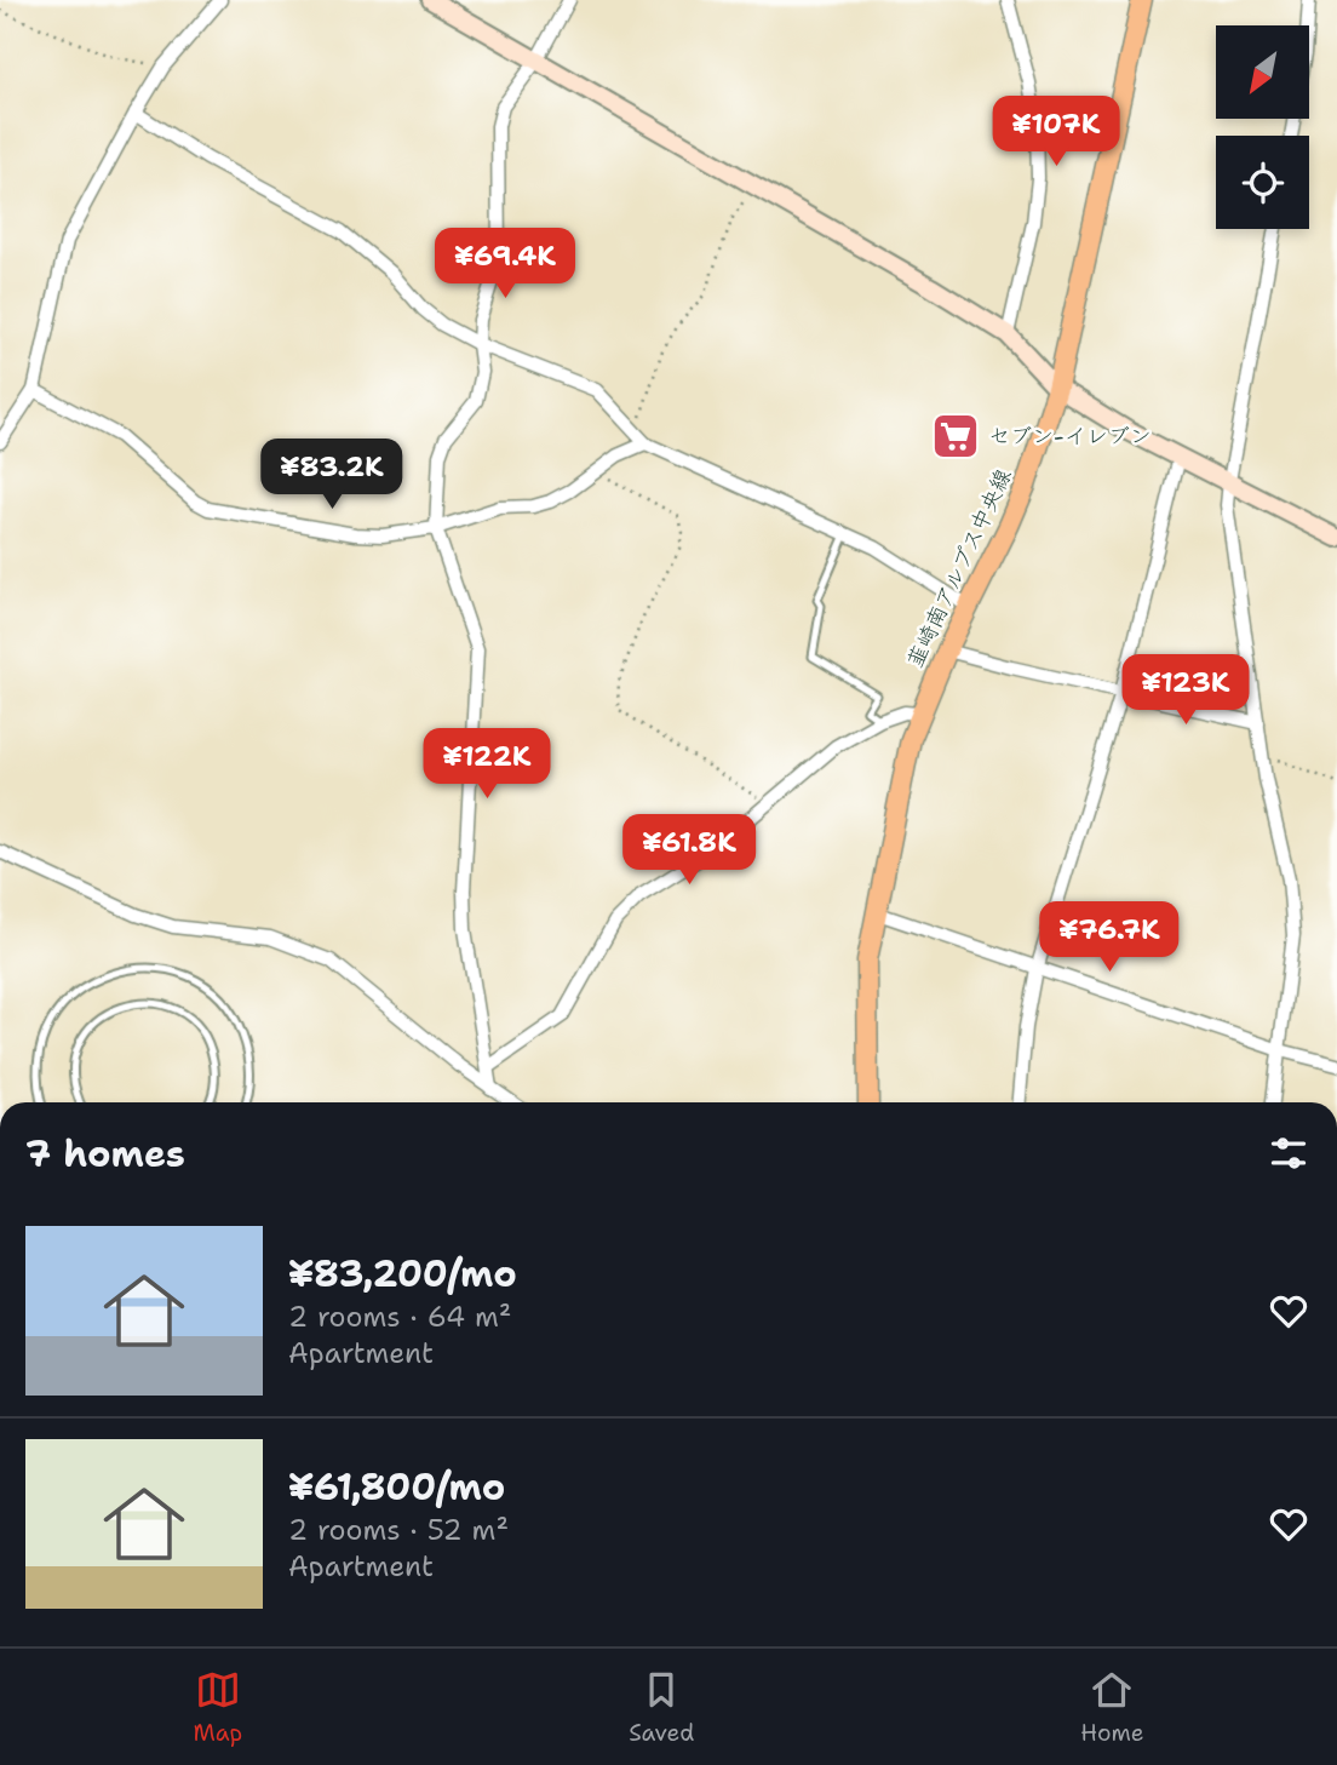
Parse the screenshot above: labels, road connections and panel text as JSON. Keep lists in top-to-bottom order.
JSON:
{
  "streets": {
    "main road": ["韮崎南アルプス中央線"]
  },
  "places": {
    "supermarket": ["セブン-イレブン"]
  },
  "north": "bottom left",
  "page": {
    "price": [
      "¥107K",
      "¥69.4K",
      "¥83.2K",
      "¥123K",
      "¥122K",
      "¥61.8K",
      "¥76.7K"
    ],
    "heading": "7 homes",
    "list": [
      {
        "name": "¥83,200/mo",
        "note": "2 rooms · 64 m² · Apartment"
      },
      {
        "name": "¥61,800/mo",
        "note": "2 rooms · 52 m² · Apartment"
      }
    ],
    "tabs": ["Map", "Saved", "Home"]
  }
}
